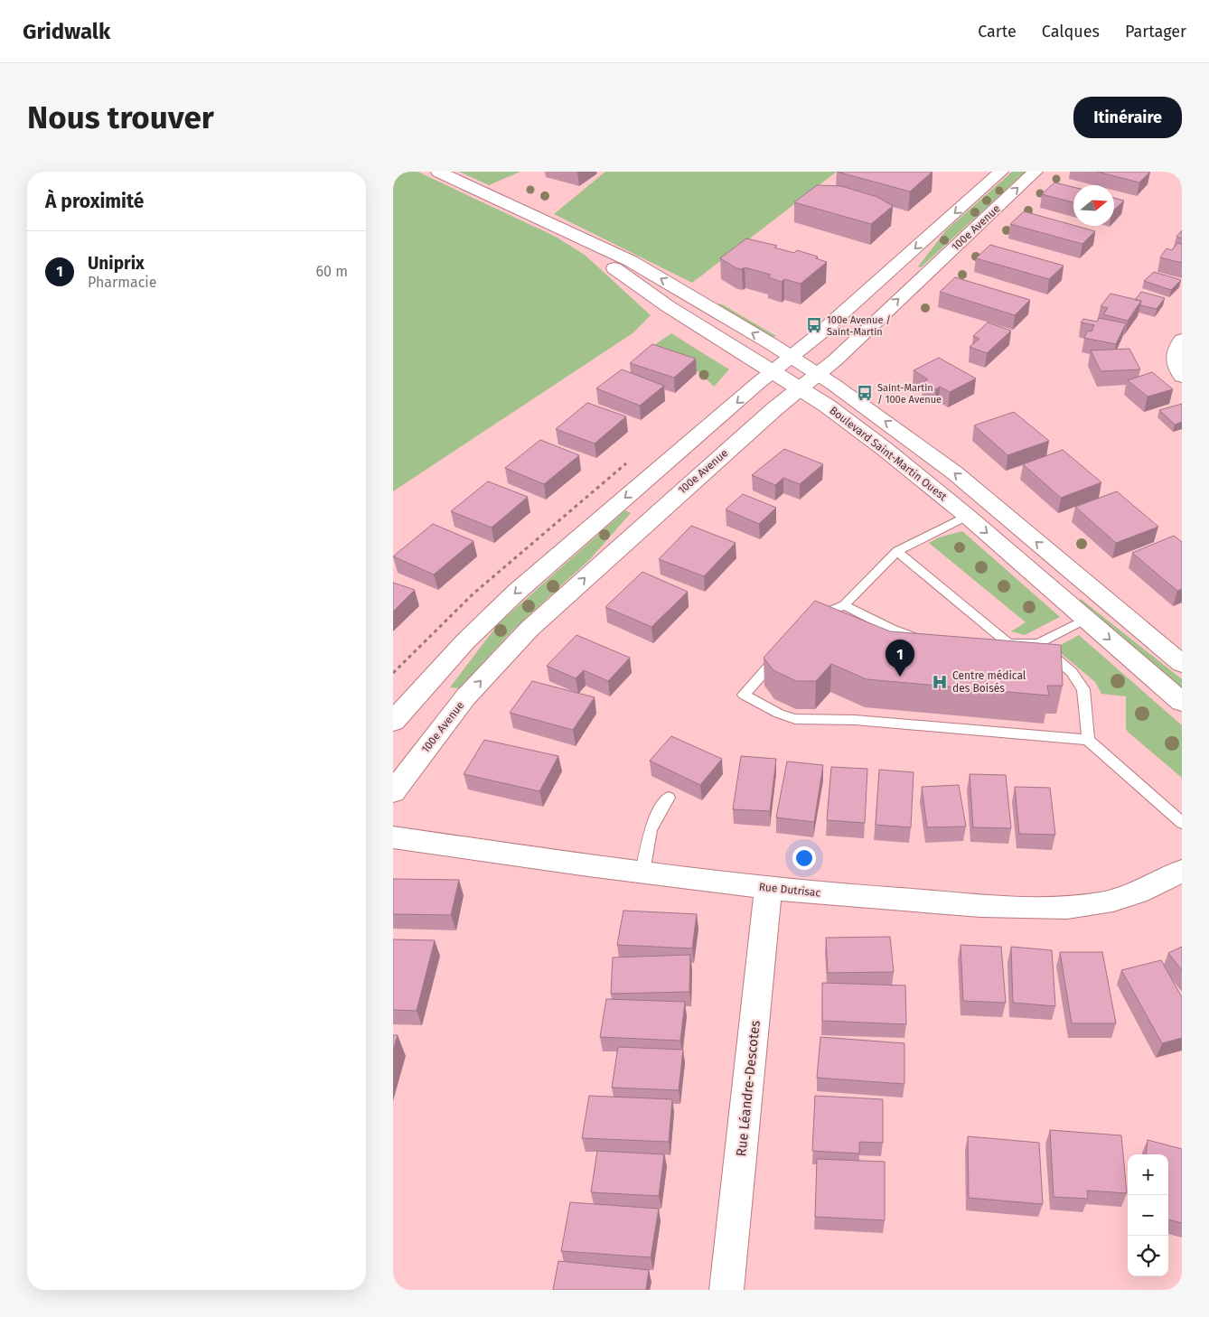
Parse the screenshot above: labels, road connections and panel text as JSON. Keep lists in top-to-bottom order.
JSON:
{
  "streets": {
    "street": [
      "100e Avenue",
      "Boulevard Saint-Martin Ouest",
      "Rue Dutrisac",
      "Rue Léandre-Descotes"
    ]
  },
  "crossings": [
    ["100e Avenue", "Boulevard Saint-Martin Ouest"],
    ["Rue Dutrisac", "Rue Léandre-Descotes"]
  ],
  "places": {
    "bus stop": ["100e Avenue / Saint-Martin", "Saint-Martin / 100e Avenue"],
    "hospital": ["Centre médical des Boisés"]
  },
  "north": "right",
  "page": {
    "header": "Gridwalk",
    "nav": ["Carte", "Calques", "Partager"],
    "buttons": "Itinéraire",
    "title": "Nous trouver",
    "heading": "À proximité",
    "list": [
      {
        "mark": "1",
        "name": "Uniprix",
        "note": "Pharmacie",
        "value": "60 m"
      }
    ],
    "pins": "1",
    "map_buttons": ["+", "−"]
  }
}
